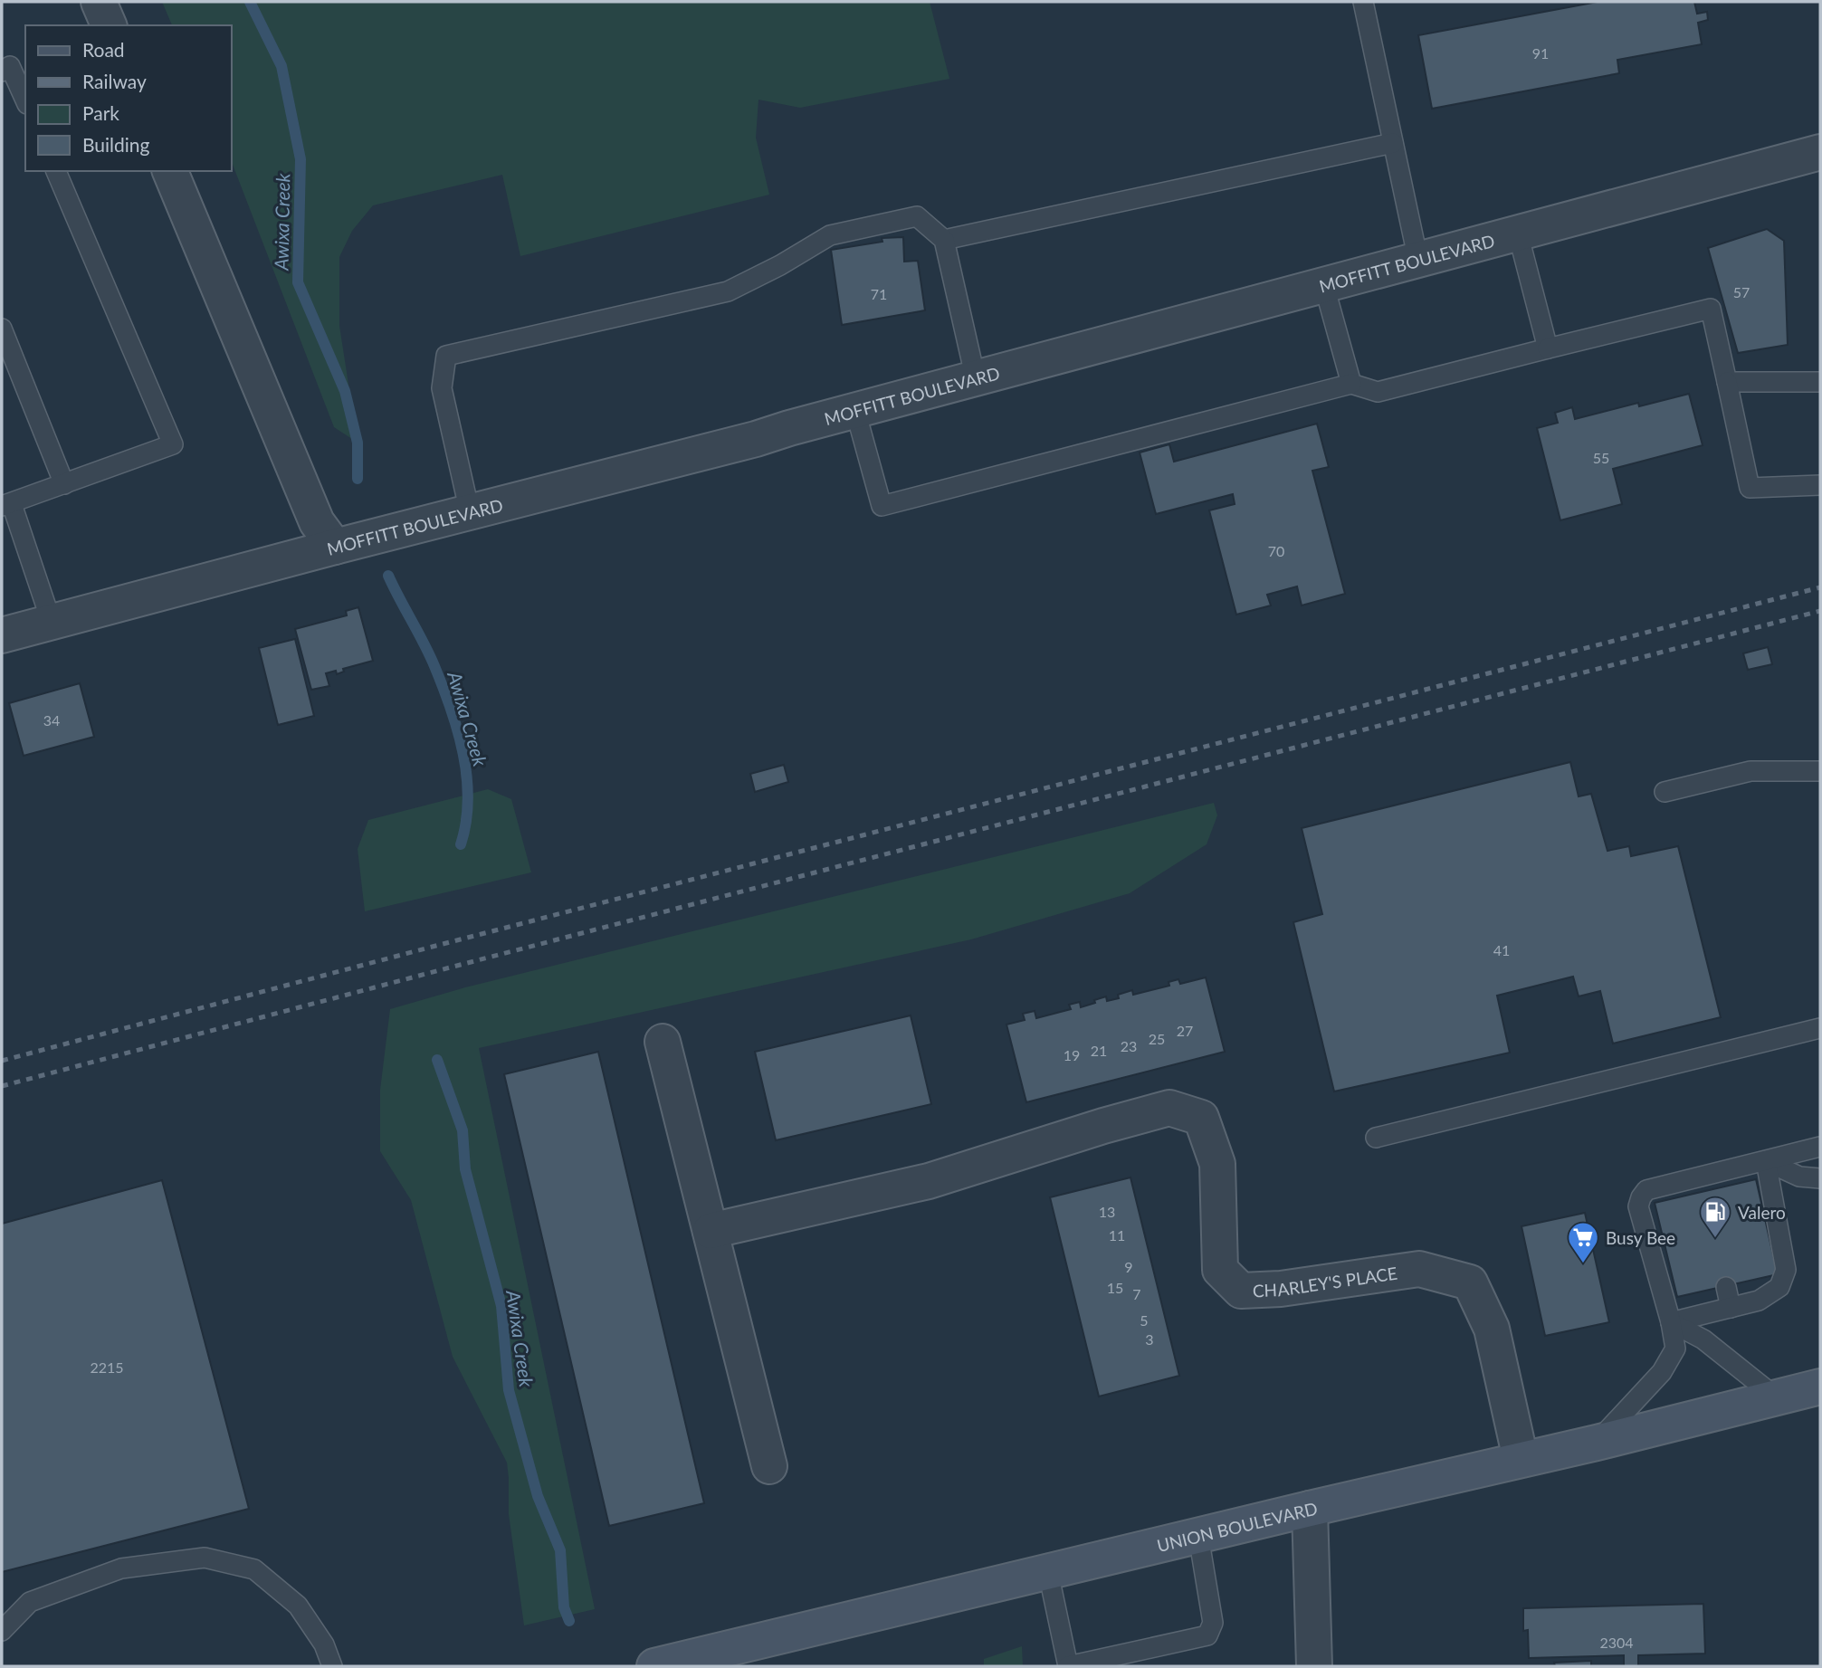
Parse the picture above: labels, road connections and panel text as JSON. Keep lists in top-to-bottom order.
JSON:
{
  "streets": {
    "main road": ["UNION BOULEVARD"],
    "street": ["MOFFITT BOULEVARD", "CHARLEY'S PLACE"]
  },
  "crossings": [
    ["CHARLEY'S PLACE", "UNION BOULEVARD"]
  ],
  "water": ["Awixa Creek"],
  "places": {
    "fuel station": ["Valero"],
    "supermarket": ["Busy Bee"]
  },
  "house_numbers": [
    "91",
    "57",
    "71",
    "55",
    "70",
    "34",
    "41",
    "27",
    "25",
    "23",
    "21",
    "19",
    "13",
    "11",
    "9",
    "15",
    "7",
    "5",
    "3",
    "2215",
    "2304"
  ],
  "legend": [
    "Road",
    "Railway",
    "Park",
    "Building"
  ]
}
